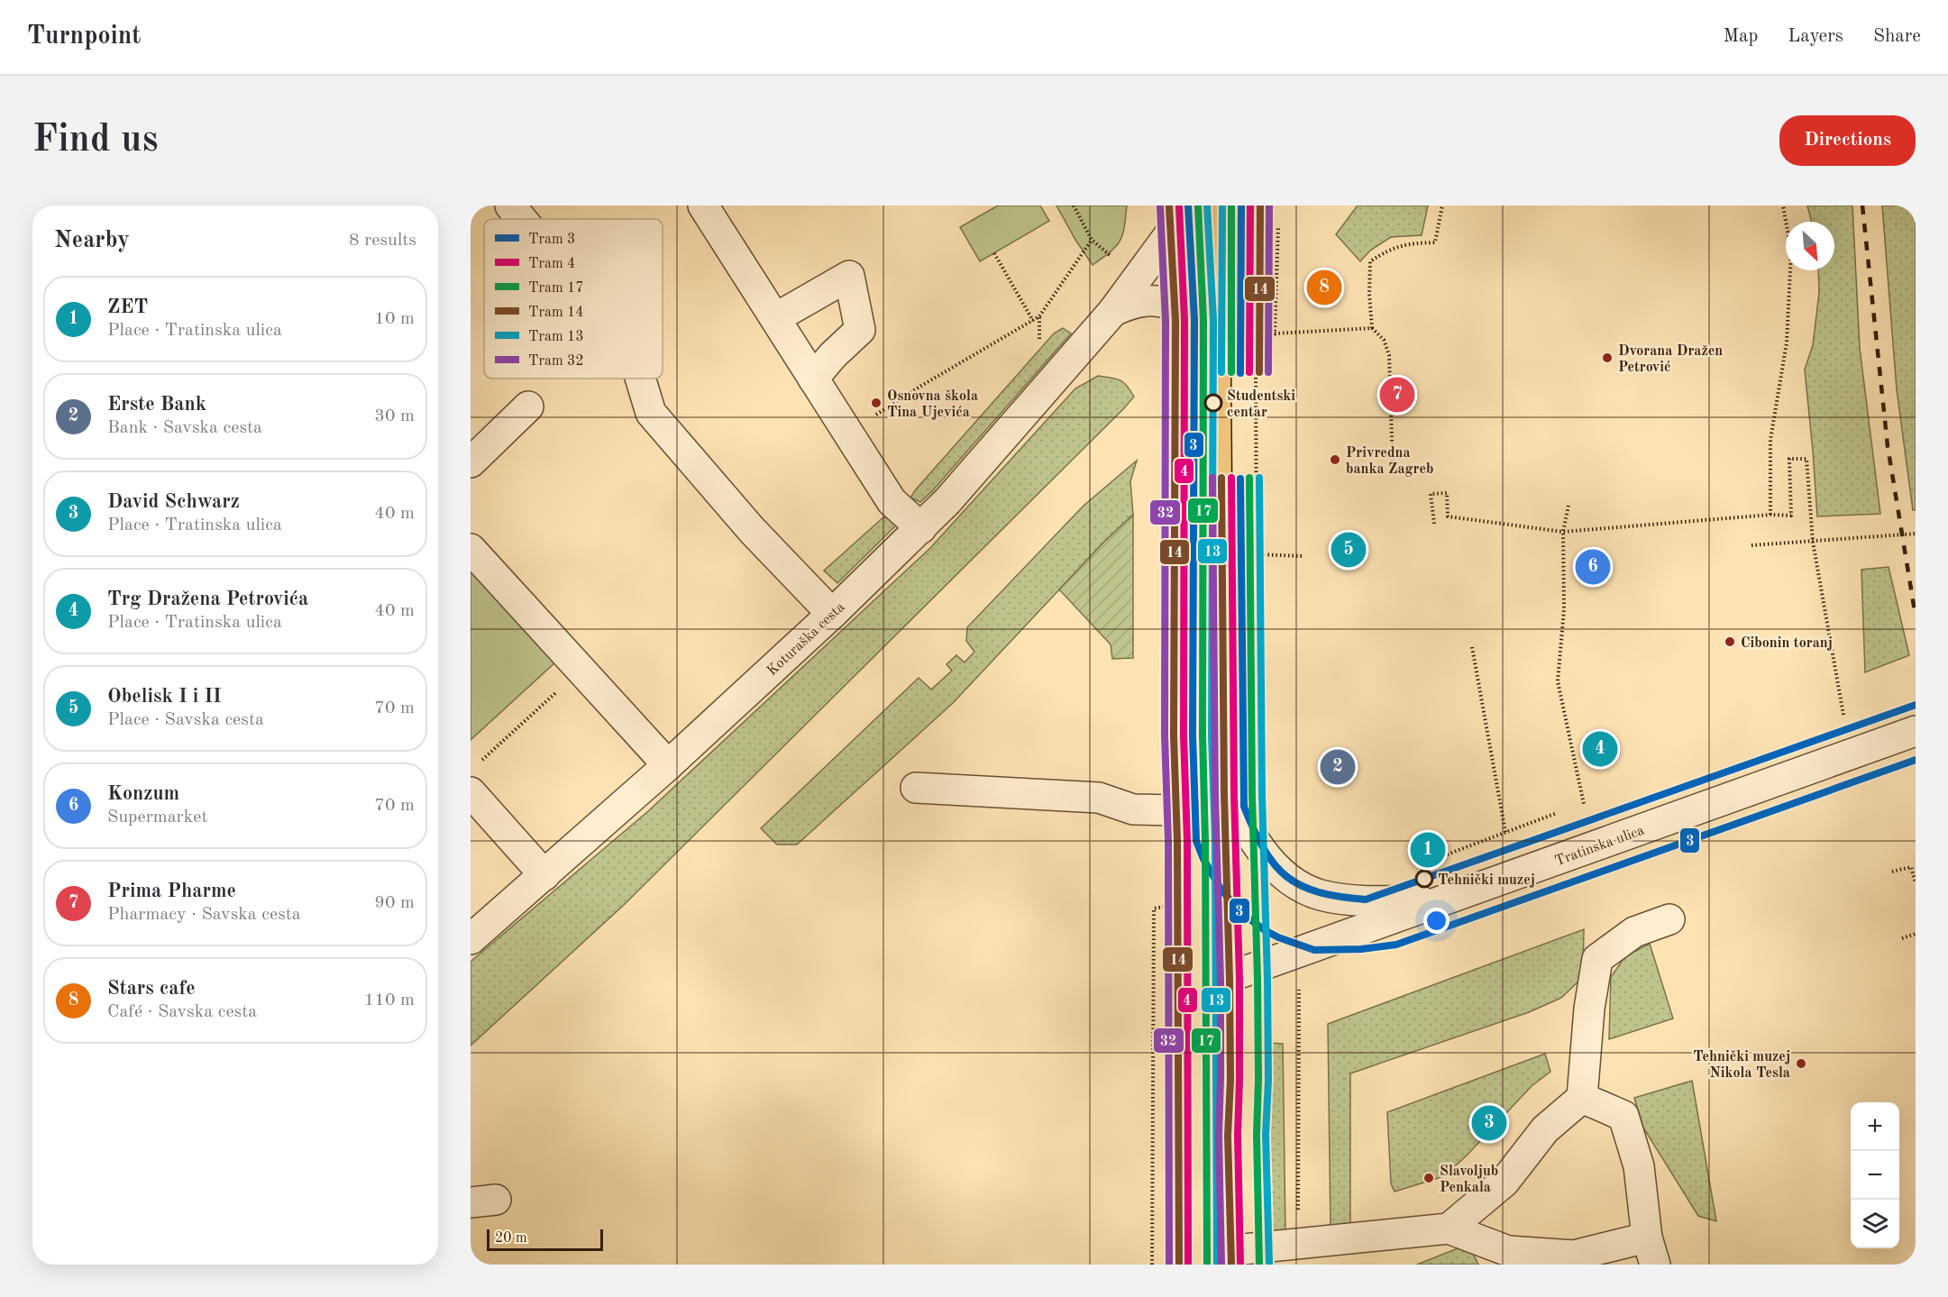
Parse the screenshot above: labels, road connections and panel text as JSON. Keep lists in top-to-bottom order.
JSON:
{
  "streets": {
    "street": ["Koturaška cesta", "Tratinska ulica"]
  },
  "places": [
    "Dvorana Dražen Petrović",
    "Osnovna škola Tina Ujevića",
    "Studentski centar",
    "Privredna banka Zagreb",
    "Cibonin toranj",
    "Tehnički muzej",
    "Tehnički muzej Nikola Tesla",
    "Slavoljub Penkala"
  ],
  "lines": [
    "tram line 3",
    "tram line 4",
    "tram line 17",
    "tram line 14",
    "tram line 13",
    "tram line 32"
  ],
  "legend": [
    "Tram 3",
    "Tram 4",
    "Tram 17",
    "Tram 14",
    "Tram 13",
    "Tram 32"
  ],
  "scale_bar": "20 m",
  "north": "bottom right",
  "page": {
    "header": "Turnpoint",
    "nav": ["Map", "Layers", "Share"],
    "buttons": "Directions",
    "title": "Find us",
    "heading": ["Nearby", "8 results"],
    "pins": [
      "8",
      "7",
      "5",
      "6",
      "4",
      "2",
      "1",
      "3"
    ],
    "list": [
      {
        "mark": "1",
        "name": "ZET",
        "note": "Place · Tratinska ulica",
        "value": "10 m"
      },
      {
        "mark": "2",
        "name": "Erste Bank",
        "note": "Bank · Savska cesta",
        "value": "30 m"
      },
      {
        "mark": "3",
        "name": "David Schwarz",
        "note": "Place · Tratinska ulica",
        "value": "40 m"
      },
      {
        "mark": "4",
        "name": "Trg Dražena Petrovića",
        "note": "Place · Tratinska ulica",
        "value": "40 m"
      },
      {
        "mark": "5",
        "name": "Obelisk I i II",
        "note": "Place · Savska cesta",
        "value": "70 m"
      },
      {
        "mark": "6",
        "name": "Konzum",
        "note": "Supermarket",
        "value": "70 m"
      },
      {
        "mark": "7",
        "name": "Prima Pharme",
        "note": "Pharmacy · Savska cesta",
        "value": "90 m"
      },
      {
        "mark": "8",
        "name": "Stars cafe",
        "note": "Café · Savska cesta",
        "value": "110 m"
      }
    ],
    "map_buttons": ["+", "−"],
    "scale": "20 m"
  }
}
